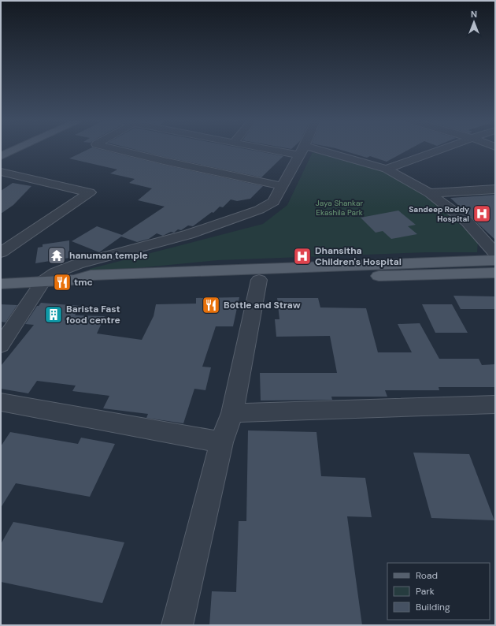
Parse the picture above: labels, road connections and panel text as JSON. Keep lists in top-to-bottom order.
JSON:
{
  "parks": ["Jaya Shankar Ekashila Park"],
  "places": {
    "hospital": ["Sandeep Reddy Hospital", "Dhansitha Children's Hospital"],
    "temple": ["hanuman temple"],
    "restaurant": ["tmc", "Bottle and Straw"],
    "building": ["Barista Fast food centre"]
  },
  "legend": ["Road", "Park", "Building"],
  "north": "top"
}
